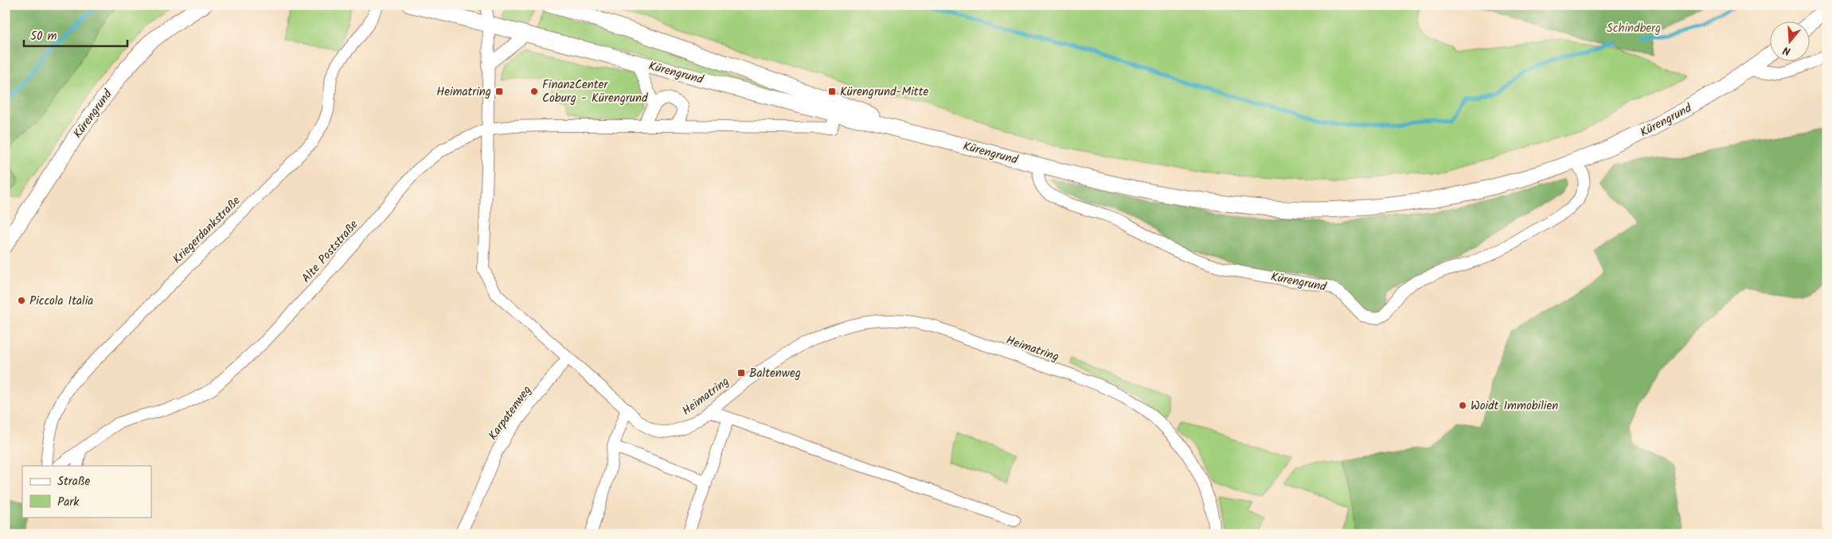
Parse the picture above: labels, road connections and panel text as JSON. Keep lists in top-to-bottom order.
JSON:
{
  "streets": {
    "main road": ["Kürengrund"],
    "street": [
      "Kriegerdankstraße",
      "Alte Poststraße",
      "Heimatring",
      "Karpatenweg"
    ]
  },
  "crossings": [
    ["Kürengrund", "Alte Poststraße"],
    ["Kürengrund", "Heimatring"],
    ["Alte Poststraße", "Heimatring"],
    ["Heimatring", "Karpatenweg"]
  ],
  "parks": ["Schindberg"],
  "places": {
    "transit": ["Heimatring", "Kürengrund-Mitte", "Baltenweg"],
    "other": ["FinanzCenter Coburg - Kürengrund", "Piccola Italia", "Woidt Immobilien"]
  },
  "legend": ["Straße", "Park"],
  "scale_bar": "50 m",
  "north": "bottom"
}
